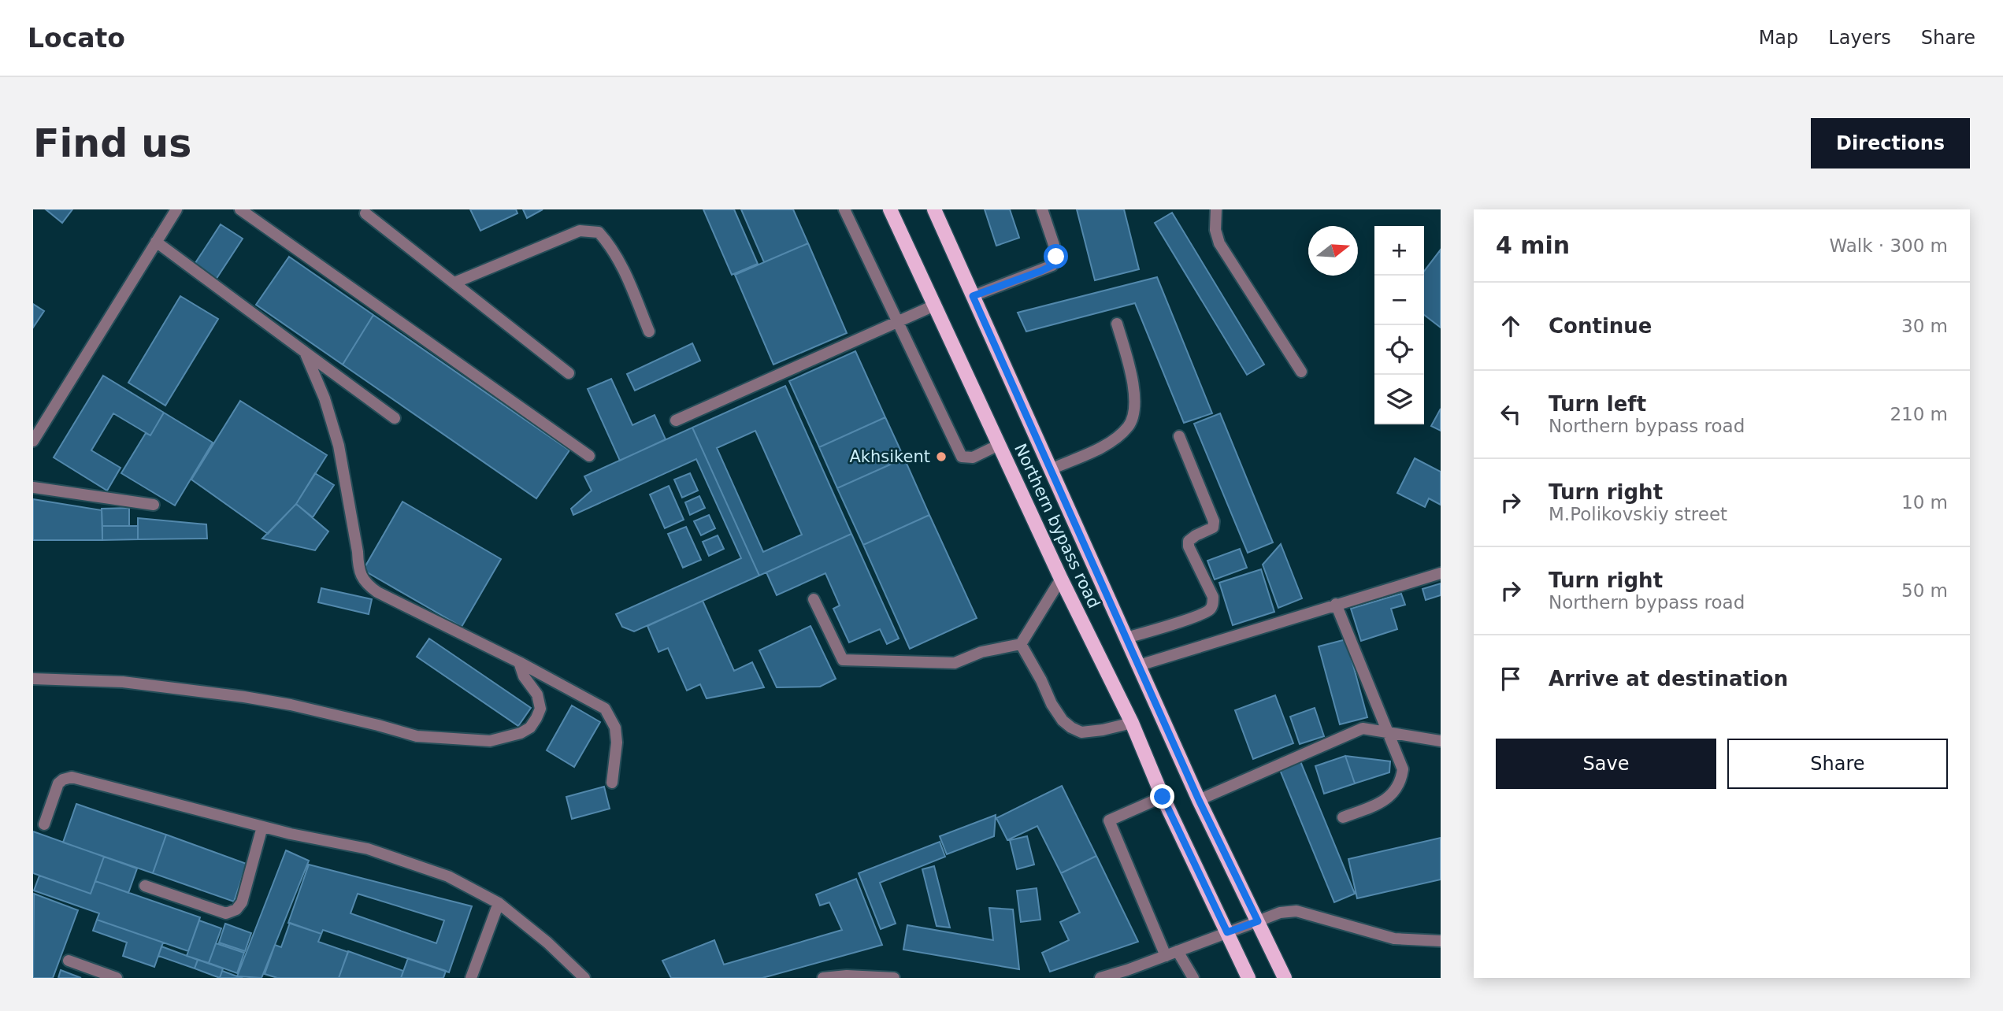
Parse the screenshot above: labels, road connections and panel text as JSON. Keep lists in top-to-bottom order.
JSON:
{
  "streets": {
    "main road": ["Northern bypass road"]
  },
  "places": ["Akhsikent"],
  "north": "right",
  "page": {
    "header": "Locato",
    "nav": ["Map", "Layers", "Share"],
    "buttons": [
      "Directions",
      ["Save", "Share"]
    ],
    "title": "Find us",
    "heading": ["4 min", "Walk · 300 m"],
    "map_buttons": ["+", "−"],
    "list": [
      ["Continue", "30 m"],
      ["Turn left", "Northern bypass road", "210 m"],
      ["Turn right", "M.Polikovskiy street", "10 m"],
      ["Turn right", "Northern bypass road", "50 m"],
      "Arrive at destination"
    ]
  }
}
